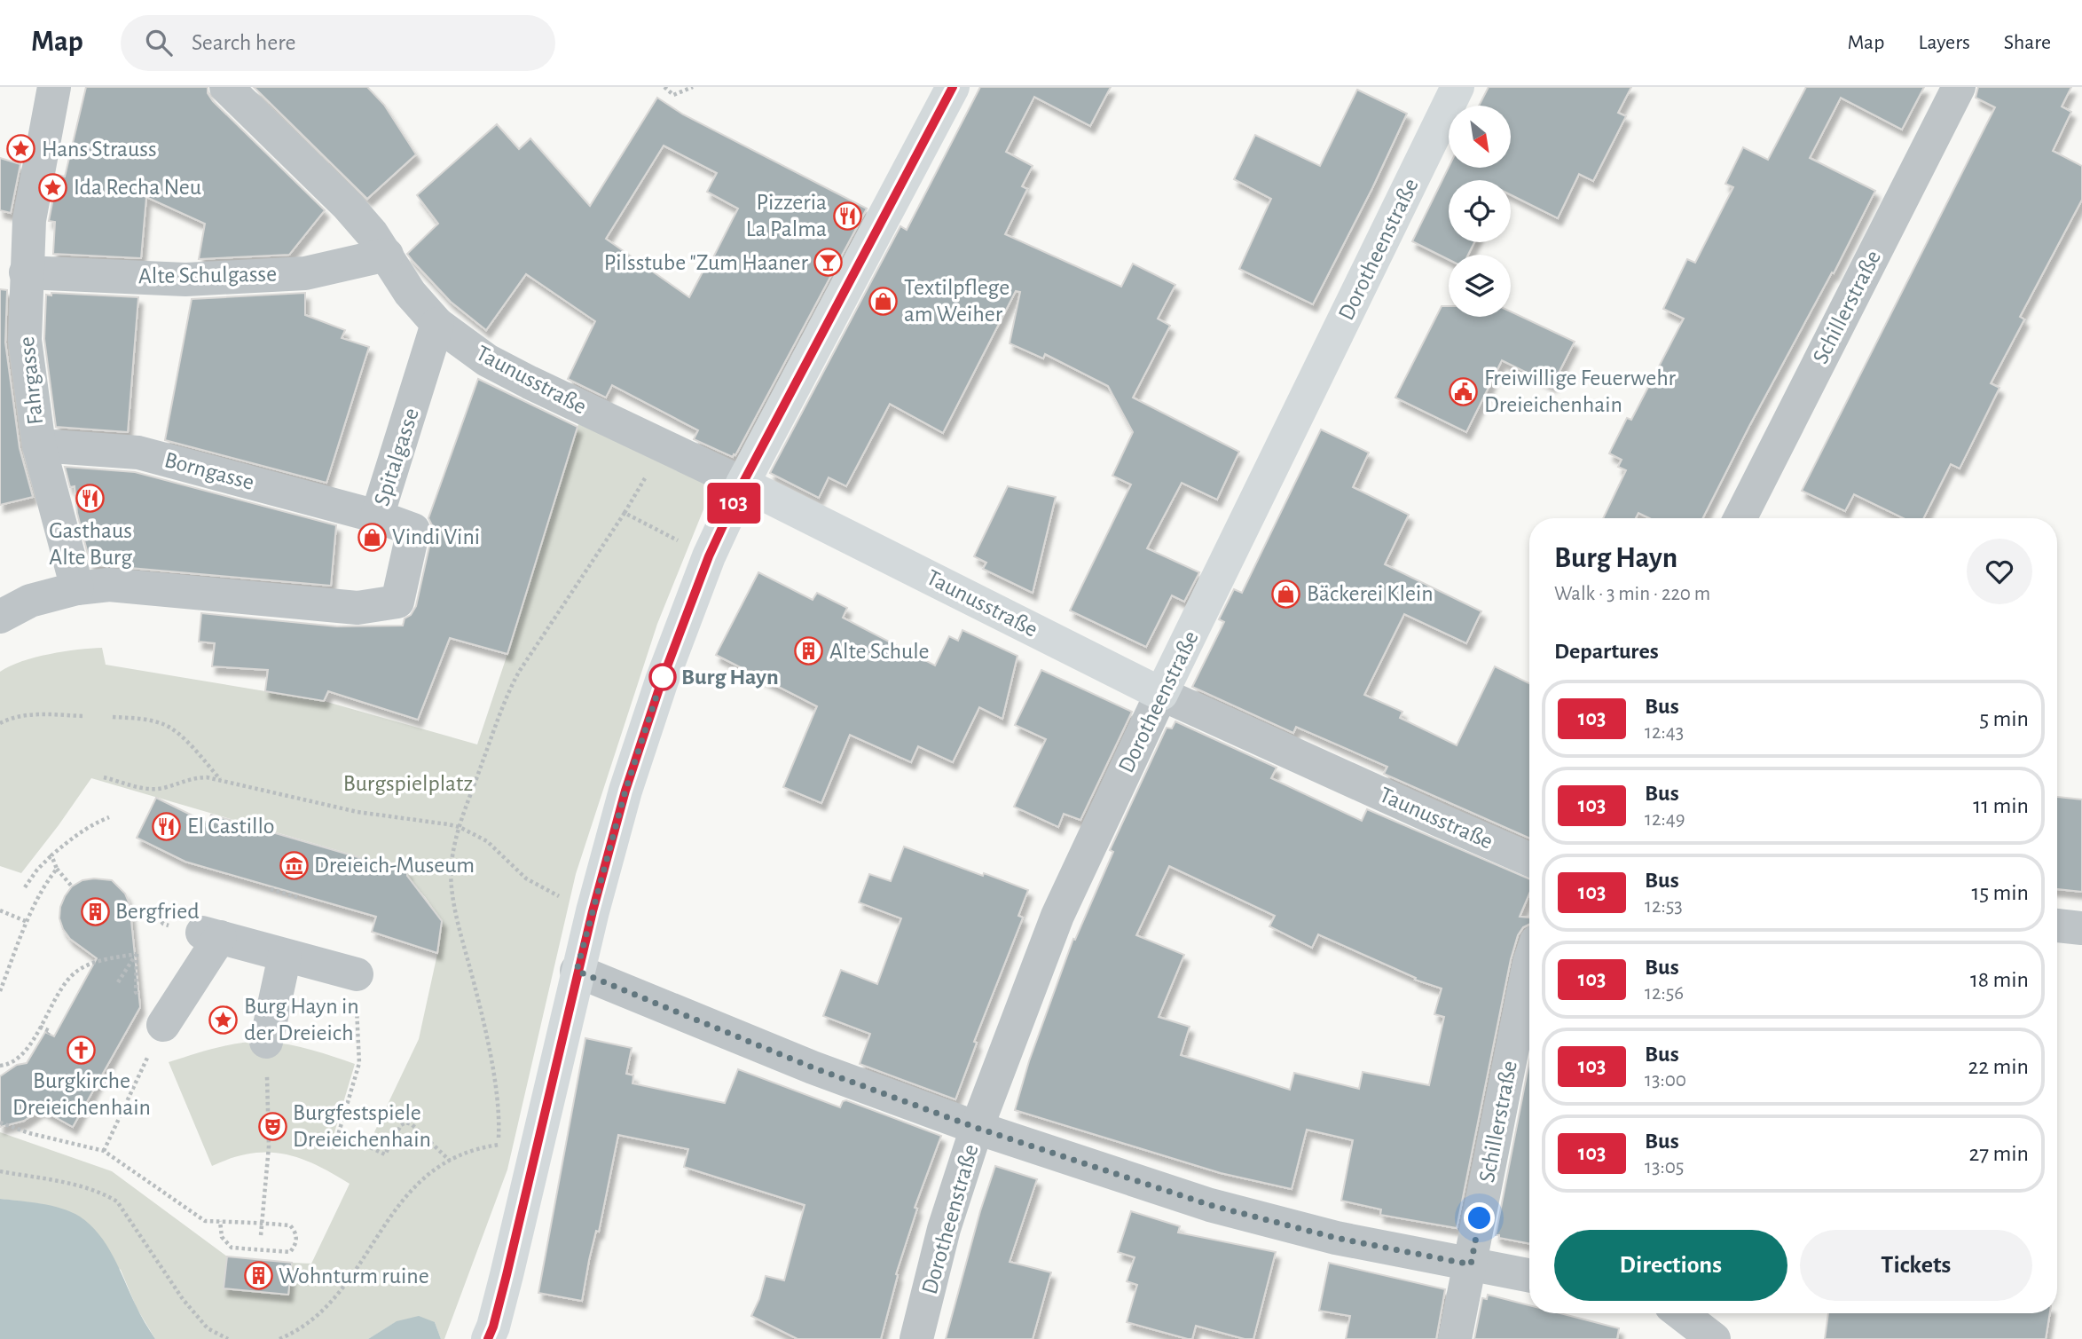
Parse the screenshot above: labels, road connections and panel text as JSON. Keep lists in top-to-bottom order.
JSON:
{
  "streets": {
    "street": [
      "Dorotheenstraße",
      "Alte Schulgasse",
      "Schillerstraße",
      "Taunusstraße",
      "Fahrgasse",
      "Spitalgasse",
      "Borngasse"
    ]
  },
  "crossings": [
    ["Dorotheenstraße", "Taunusstraße"],
    ["Alte Schulgasse", "Fahrgasse"],
    ["Taunusstraße", "Spitalgasse"],
    ["Fahrgasse", "Spitalgasse"],
    ["Fahrgasse", "Borngasse"],
    ["Spitalgasse", "Borngasse"]
  ],
  "parks": ["Burgspielplatz"],
  "places": {
    "place": ["Hans Strauss", "Ida Recha Neu", "Burg Hayn in der Dreieich"],
    "restaurant": ["Pizzeria La Palma", "Gasthaus Alte Burg", "El Castillo"],
    "bar": ["Pilsstube \"Zum Haaner"],
    "shop": ["Textilpflege am Weiher", "Vindi Vini", "Bäckerei Klein"],
    "public building": ["Freiwillige Feuerwehr Dreieichenhain"],
    "building": ["Alte Schule", "Bergfried", "Wohnturm ruine"],
    "other": ["Burg Hayn"],
    "museum": ["Dreieich-Museum"],
    "church": ["Burgkirche Dreieichenhain"],
    "theatre": ["Burgfestspiele Dreieichenhain"]
  },
  "lines": ["bus line 103"],
  "north": "bottom right",
  "page": {
    "header": "Map",
    "search": "Search here",
    "nav": ["Map", "Layers", "Share"],
    "on_map": "103",
    "heading": [
      ["Burg Hayn", "Walk · 3 min · 220 m"],
      "Departures"
    ],
    "list": [
      {
        "mark": "103",
        "name": "Bus",
        "note": "12:43",
        "value": "5 min"
      },
      {
        "mark": "103",
        "name": "Bus",
        "note": "12:49",
        "value": "11 min"
      },
      {
        "mark": "103",
        "name": "Bus",
        "note": "12:53",
        "value": "15 min"
      },
      {
        "mark": "103",
        "name": "Bus",
        "note": "12:56",
        "value": "18 min"
      },
      {
        "mark": "103",
        "name": "Bus",
        "note": "13:00",
        "value": "22 min"
      },
      {
        "mark": "103",
        "name": "Bus",
        "note": "13:05",
        "value": "27 min"
      }
    ],
    "buttons": ["Directions", "Tickets"]
  }
}
